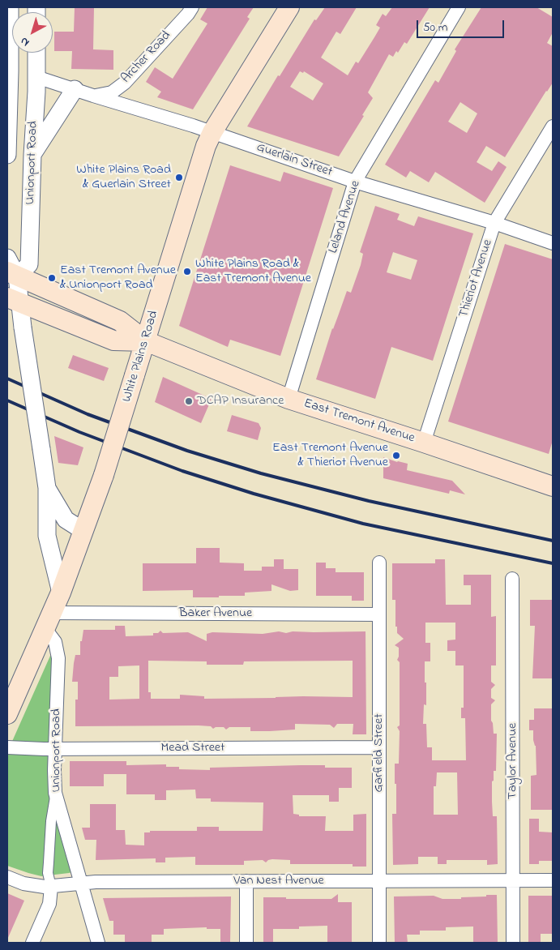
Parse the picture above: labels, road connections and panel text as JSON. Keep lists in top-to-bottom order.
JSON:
{
  "streets": {
    "main road": ["White Plains Road", "East Tremont Avenue"],
    "street": [
      "Archer Road",
      "Guerlain Street",
      "Unionport Road",
      "Leland Avenue",
      "Thieriot Avenue",
      "Baker Avenue",
      "Mead Street",
      "Garfield Street",
      "Taylor Avenue",
      "Van Nest Avenue"
    ]
  },
  "crossings": [
    ["Archer Road", "Guerlain Street"],
    ["Guerlain Street", "Unionport Road"],
    ["Guerlain Street", "Leland Avenue"],
    ["Guerlain Street", "Thieriot Avenue"],
    ["Guerlain Street", "White Plains Road"],
    ["Unionport Road", "White Plains Road"],
    ["Unionport Road", "East Tremont Avenue"],
    ["Unionport Road", "Baker Avenue"],
    ["Unionport Road", "Mead Street"],
    ["Unionport Road", "Van Nest Avenue"],
    ["Leland Avenue", "East Tremont Avenue"],
    ["Thieriot Avenue", "East Tremont Avenue"],
    ["White Plains Road", "East Tremont Avenue"],
    ["White Plains Road", "Baker Avenue"],
    ["Baker Avenue", "Garfield Street"],
    ["Mead Street", "Garfield Street"],
    ["Garfield Street", "Van Nest Avenue"],
    ["Taylor Avenue", "Van Nest Avenue"]
  ],
  "places": [
    "White Plains Road & Guerlain Street",
    "White Plains Road & East Tremont Avenue",
    "East Tremont Avenue & Unionport Road",
    "DCAP Insurance",
    "East Tremont Avenue & Thieriot Avenue"
  ],
  "scale_bar": "50 m",
  "north": "bottom left"
}
